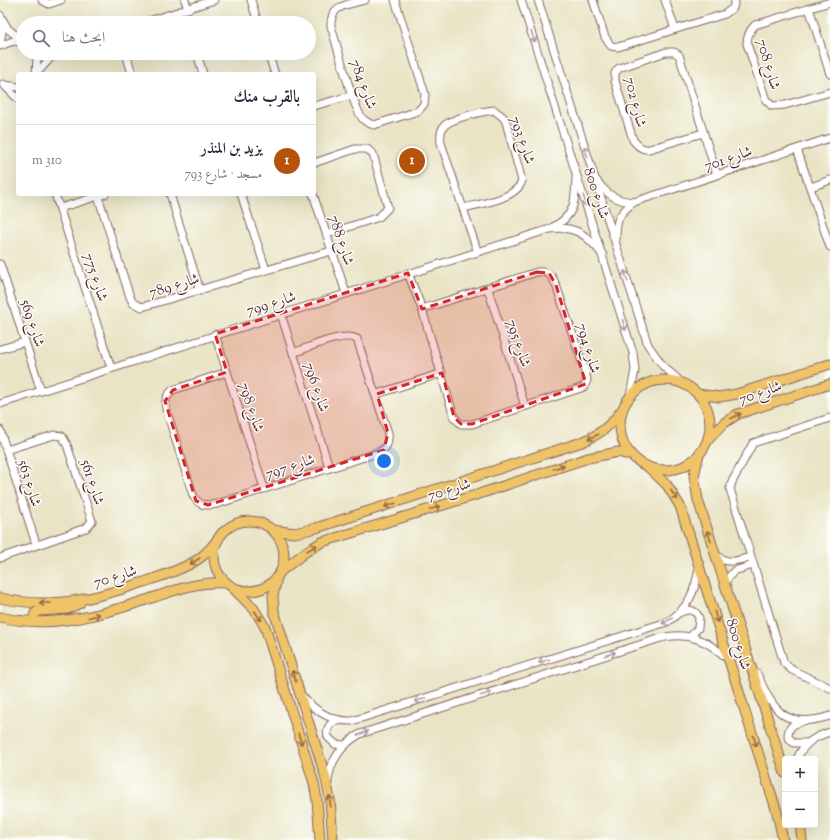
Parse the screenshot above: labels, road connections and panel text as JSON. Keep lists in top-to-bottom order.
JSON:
{
  "streets": {
    "main road": ["شارع 800", "شارع 70"],
    "street": [
      "شارع 708",
      "شارع 784",
      "شارع 702",
      "شارع 793",
      "شارع 701",
      "شارع 788",
      "شارع 775",
      "شارع 789",
      "شارع 799",
      "شارع 569",
      "شارع 795",
      "شارع 794",
      "شارع 796",
      "شارع 798",
      "شارع 797",
      "شارع 561",
      "شارع 563"
    ]
  },
  "crossings": [
    ["شارع 702", "شارع 701"],
    ["شارع 793", "شارع 799"],
    ["شارع 701", "شارع 800"],
    ["شارع 800", "شارع 799"],
    ["شارع 800", "شارع 70"],
    ["شارع 788", "شارع 789"],
    ["شارع 788", "شارع 799"],
    ["شارع 775", "شارع 799"],
    ["شارع 799", "شارع 569"],
    ["شارع 799", "شارع 794"],
    ["شارع 799", "شارع 796"],
    ["شارع 799", "شارع 798"],
    ["شارع 795", "شارع 794"],
    ["شارع 796", "شارع 797"],
    ["شارع 798", "شارع 797"],
    ["شارع 561", "شارع 563"]
  ],
  "page": {
    "search": "ابحث هنا",
    "heading": "بالقرب منك",
    "list": [
      {
        "mark": "1",
        "name": "يزيد بن المنذر",
        "note": "مسجد · شارع 793",
        "value": "310 m"
      }
    ],
    "pins": "1",
    "map_buttons": ["+", "−"]
  }
}
